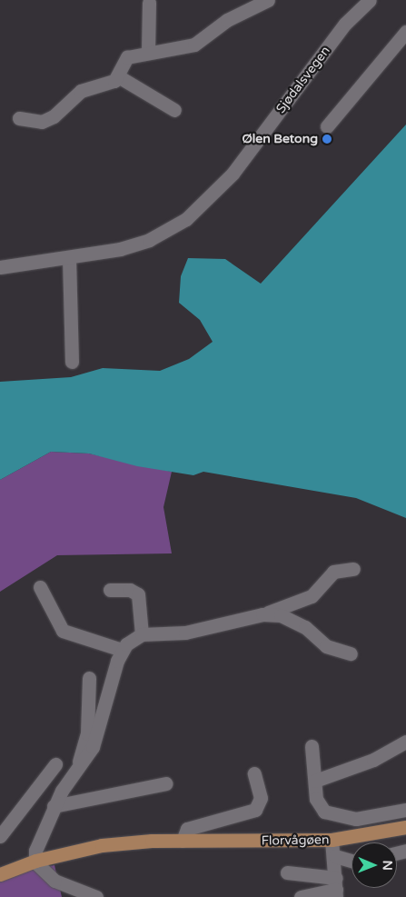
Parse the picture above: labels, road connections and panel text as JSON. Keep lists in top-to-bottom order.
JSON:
{
  "streets": {
    "main road": ["Florvågøen"],
    "street": ["Sjødalsvegen"]
  },
  "places": ["Ølen Betong"],
  "north": "right"
}
